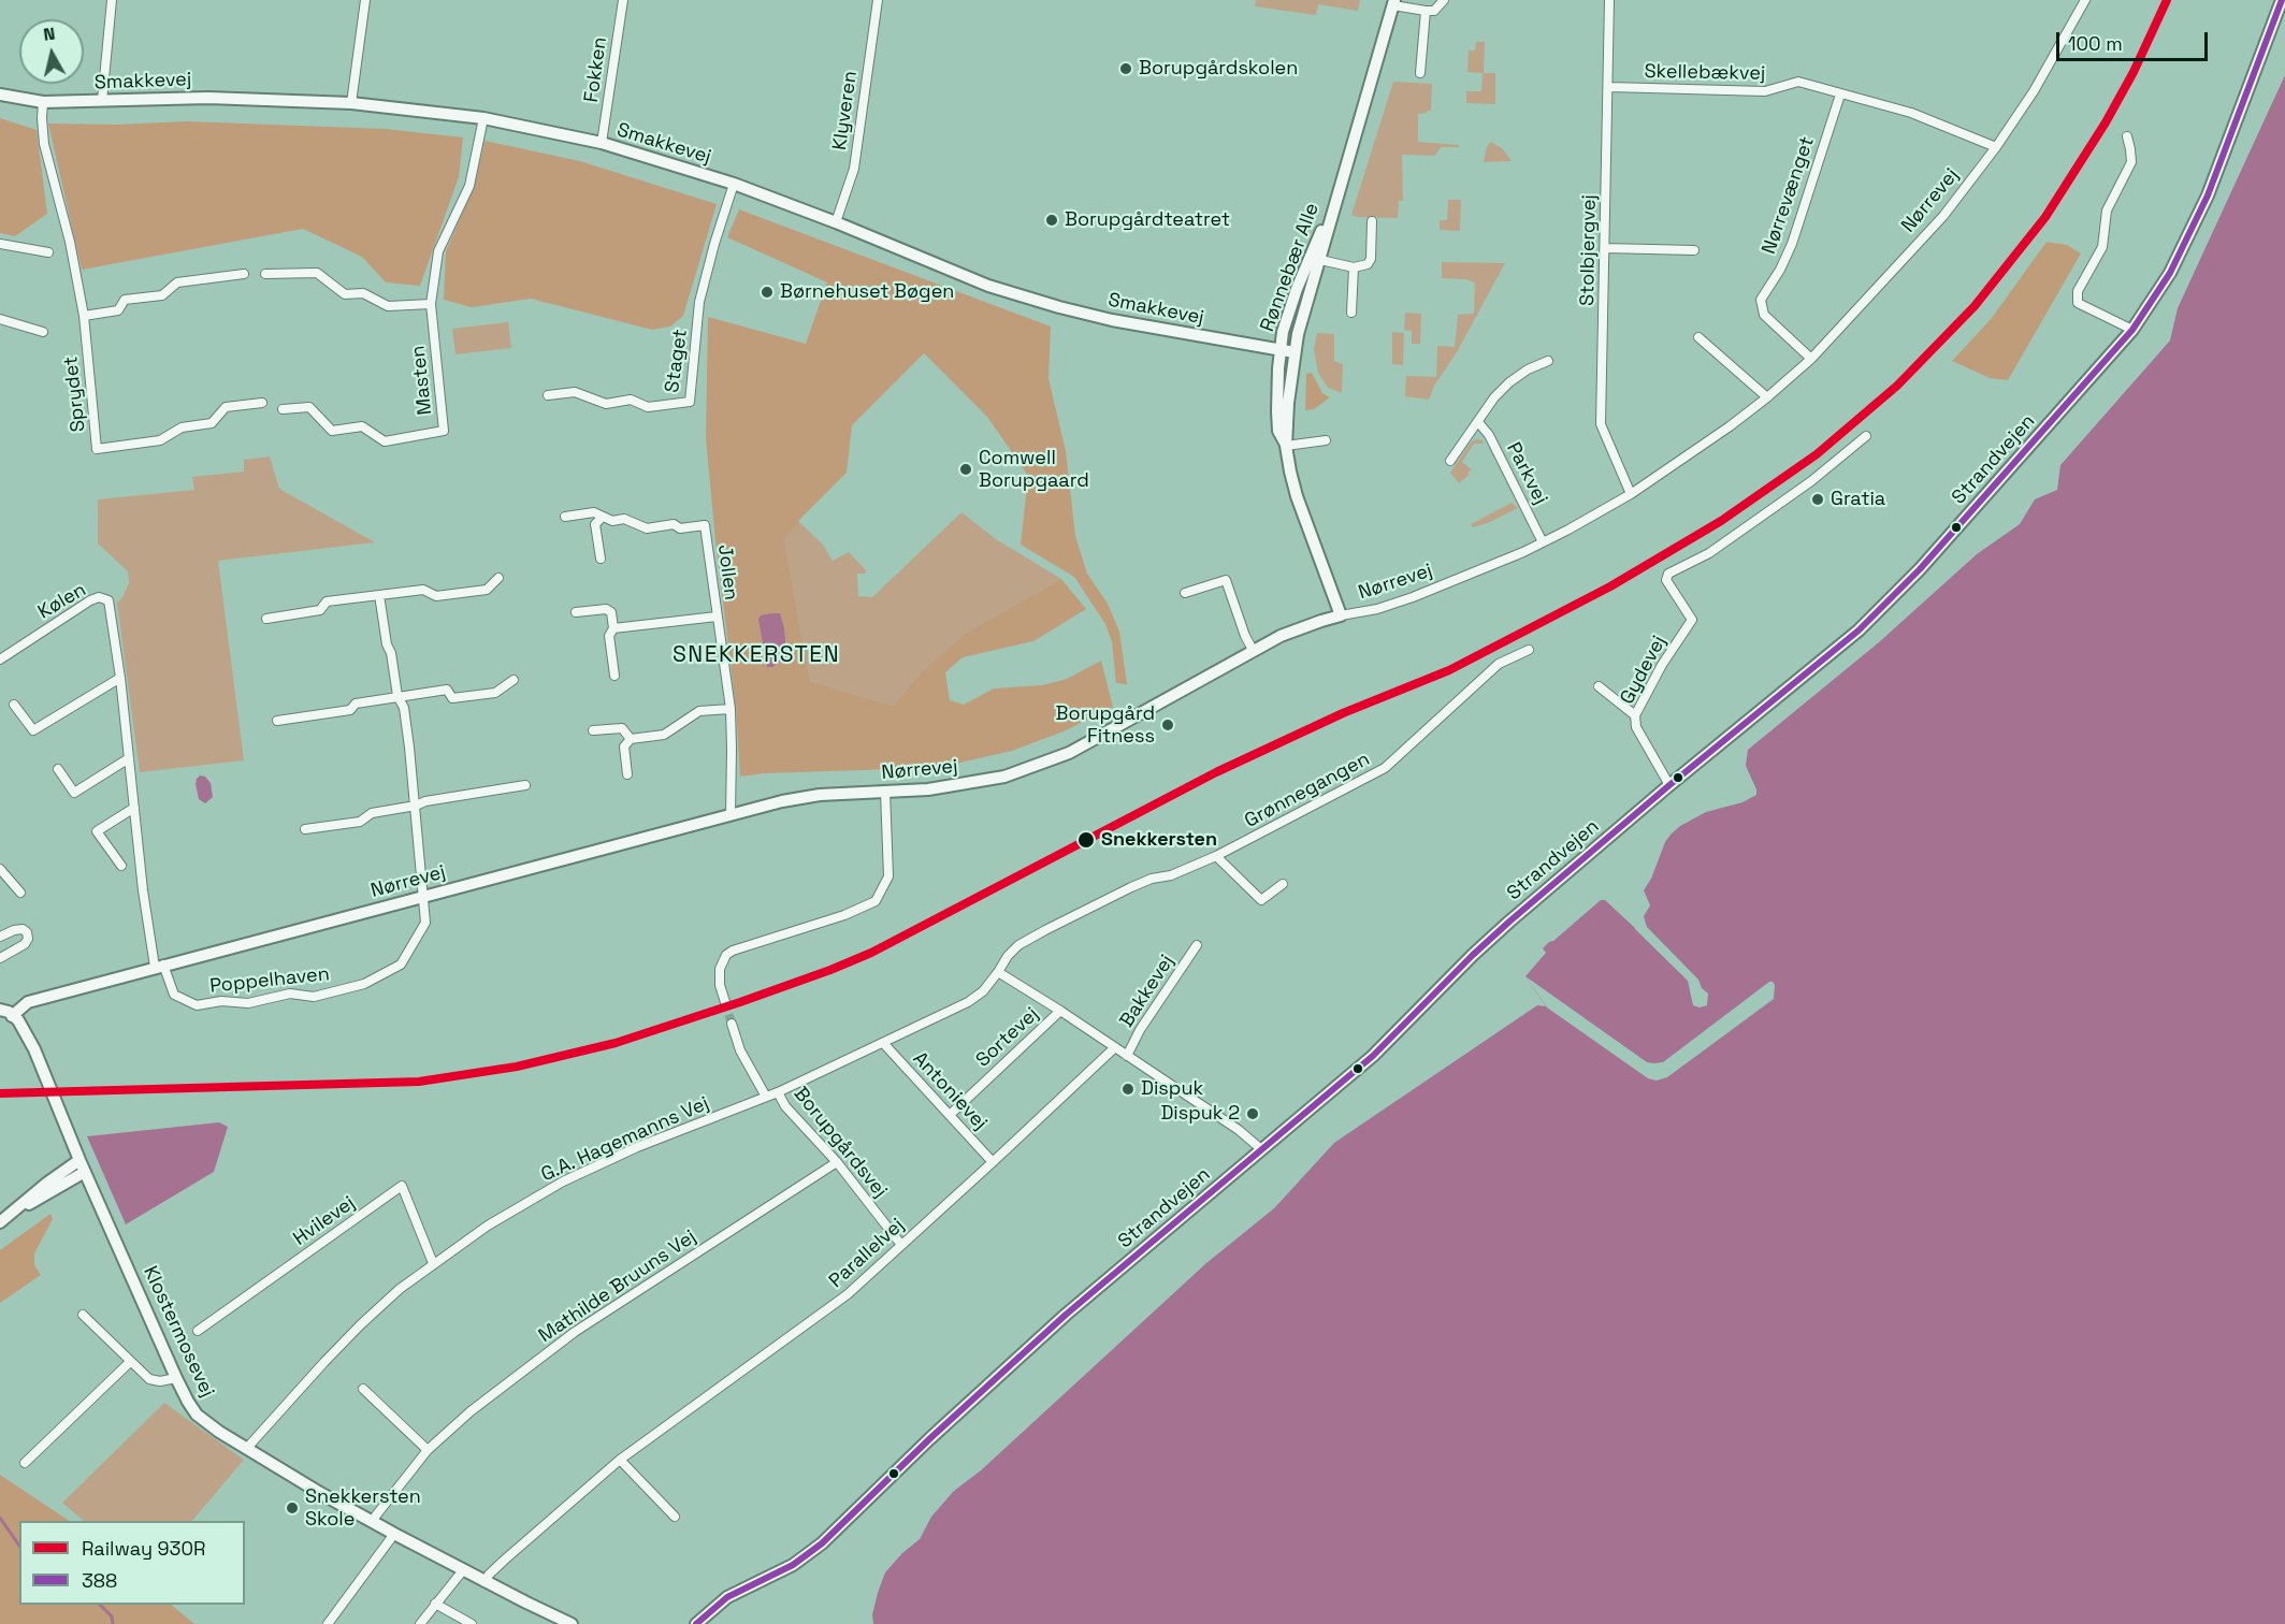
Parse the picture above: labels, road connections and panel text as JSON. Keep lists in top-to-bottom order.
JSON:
{
  "streets": {
    "main road": [
      "Smakkevej",
      "Nørrevej",
      "Rønnebær Alle",
      "Strandvejen",
      "Klostermosevej"
    ],
    "street": [
      "Fokken",
      "Skellebækvej",
      "Klyveren",
      "Nørrevænget",
      "Stolbjergvej",
      "Staget",
      "Masten",
      "Sprydet",
      "Parkvej",
      "Jollen",
      "Kølen",
      "Gydevej",
      "Grønnegangen",
      "Poppelhaven",
      "Bakkevej",
      "Sortevej",
      "Antonievej",
      "G.A. Hagemanns Vej",
      "Borupgårdsvej",
      "Hvilevej",
      "Parallelvej",
      "Mathilde Bruuns Vej"
    ]
  },
  "crossings": [
    ["Fokken", "Smakkevej"],
    ["Skellebækvej", "Nørrevænget"],
    ["Skellebækvej", "Stolbjergvej"],
    ["Smakkevej", "Klyveren"],
    ["Smakkevej", "Rønnebær Alle"],
    ["Smakkevej", "Staget"],
    ["Smakkevej", "Masten"],
    ["Smakkevej", "Sprydet"],
    ["Nørrevænget", "Nørrevej"],
    ["Nørrevej", "Stolbjergvej"],
    ["Nørrevej", "Rønnebær Alle"],
    ["Nørrevej", "Parkvej"],
    ["Nørrevej", "Jollen"],
    ["Nørrevej", "Kølen"],
    ["Nørrevej", "Poppelhaven"],
    ["Nørrevej", "Klostermosevej"],
    ["Strandvejen", "Gydevej"],
    ["Kølen", "Poppelhaven"],
    ["Grønnegangen", "G.A. Hagemanns Vej"],
    ["Sortevej", "Antonievej"],
    ["Antonievej", "G.A. Hagemanns Vej"],
    ["Antonievej", "Parallelvej"],
    ["G.A. Hagemanns Vej", "Borupgårdsvej"],
    ["G.A. Hagemanns Vej", "Hvilevej"],
    ["G.A. Hagemanns Vej", "Klostermosevej"],
    ["Borupgårdsvej", "Parallelvej"],
    ["Borupgårdsvej", "Mathilde Bruuns Vej"],
    ["Parallelvej", "Klostermosevej"],
    ["Mathilde Bruuns Vej", "Klostermosevej"]
  ],
  "districts": ["SNEKKERSTEN"],
  "places": [
    "Borupgårdskolen",
    "Borupgårdteatret",
    "Børnehuset Bøgen",
    "Comwell Borupgaard",
    "Gratia",
    "Borupgård Fitness",
    "Snekkersten",
    "Dispuk",
    "Dispuk 2",
    "Snekkersten Skole"
  ],
  "lines": ["rail line 930R", "transit line 388"],
  "legend": ["Railway 930R", "388"],
  "scale_bar": "100 m",
  "north": "top"
}
